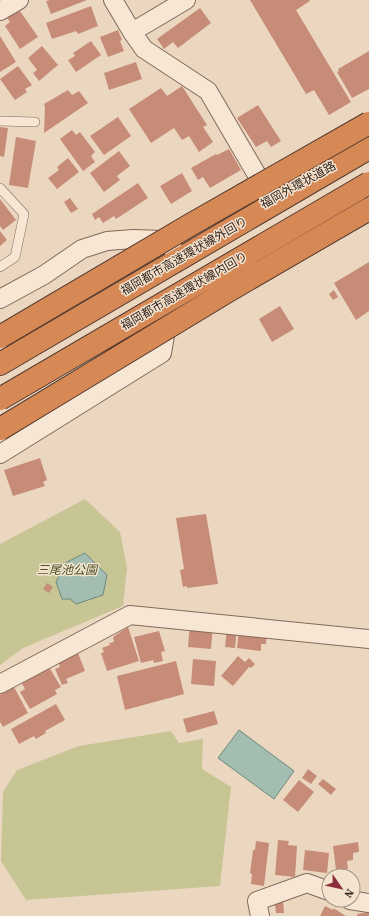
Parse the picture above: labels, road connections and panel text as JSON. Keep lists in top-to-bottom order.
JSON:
{
  "streets": {
    "highway": ["福岡外環状道路", "福岡都市高速環状線外回り", "福岡都市高速環状線内回り"]
  },
  "crossings": [
    ["福岡外環状道路", "福岡都市高速環状線外回り"]
  ],
  "parks": ["三尾池公園"],
  "north": "bottom right"
}
